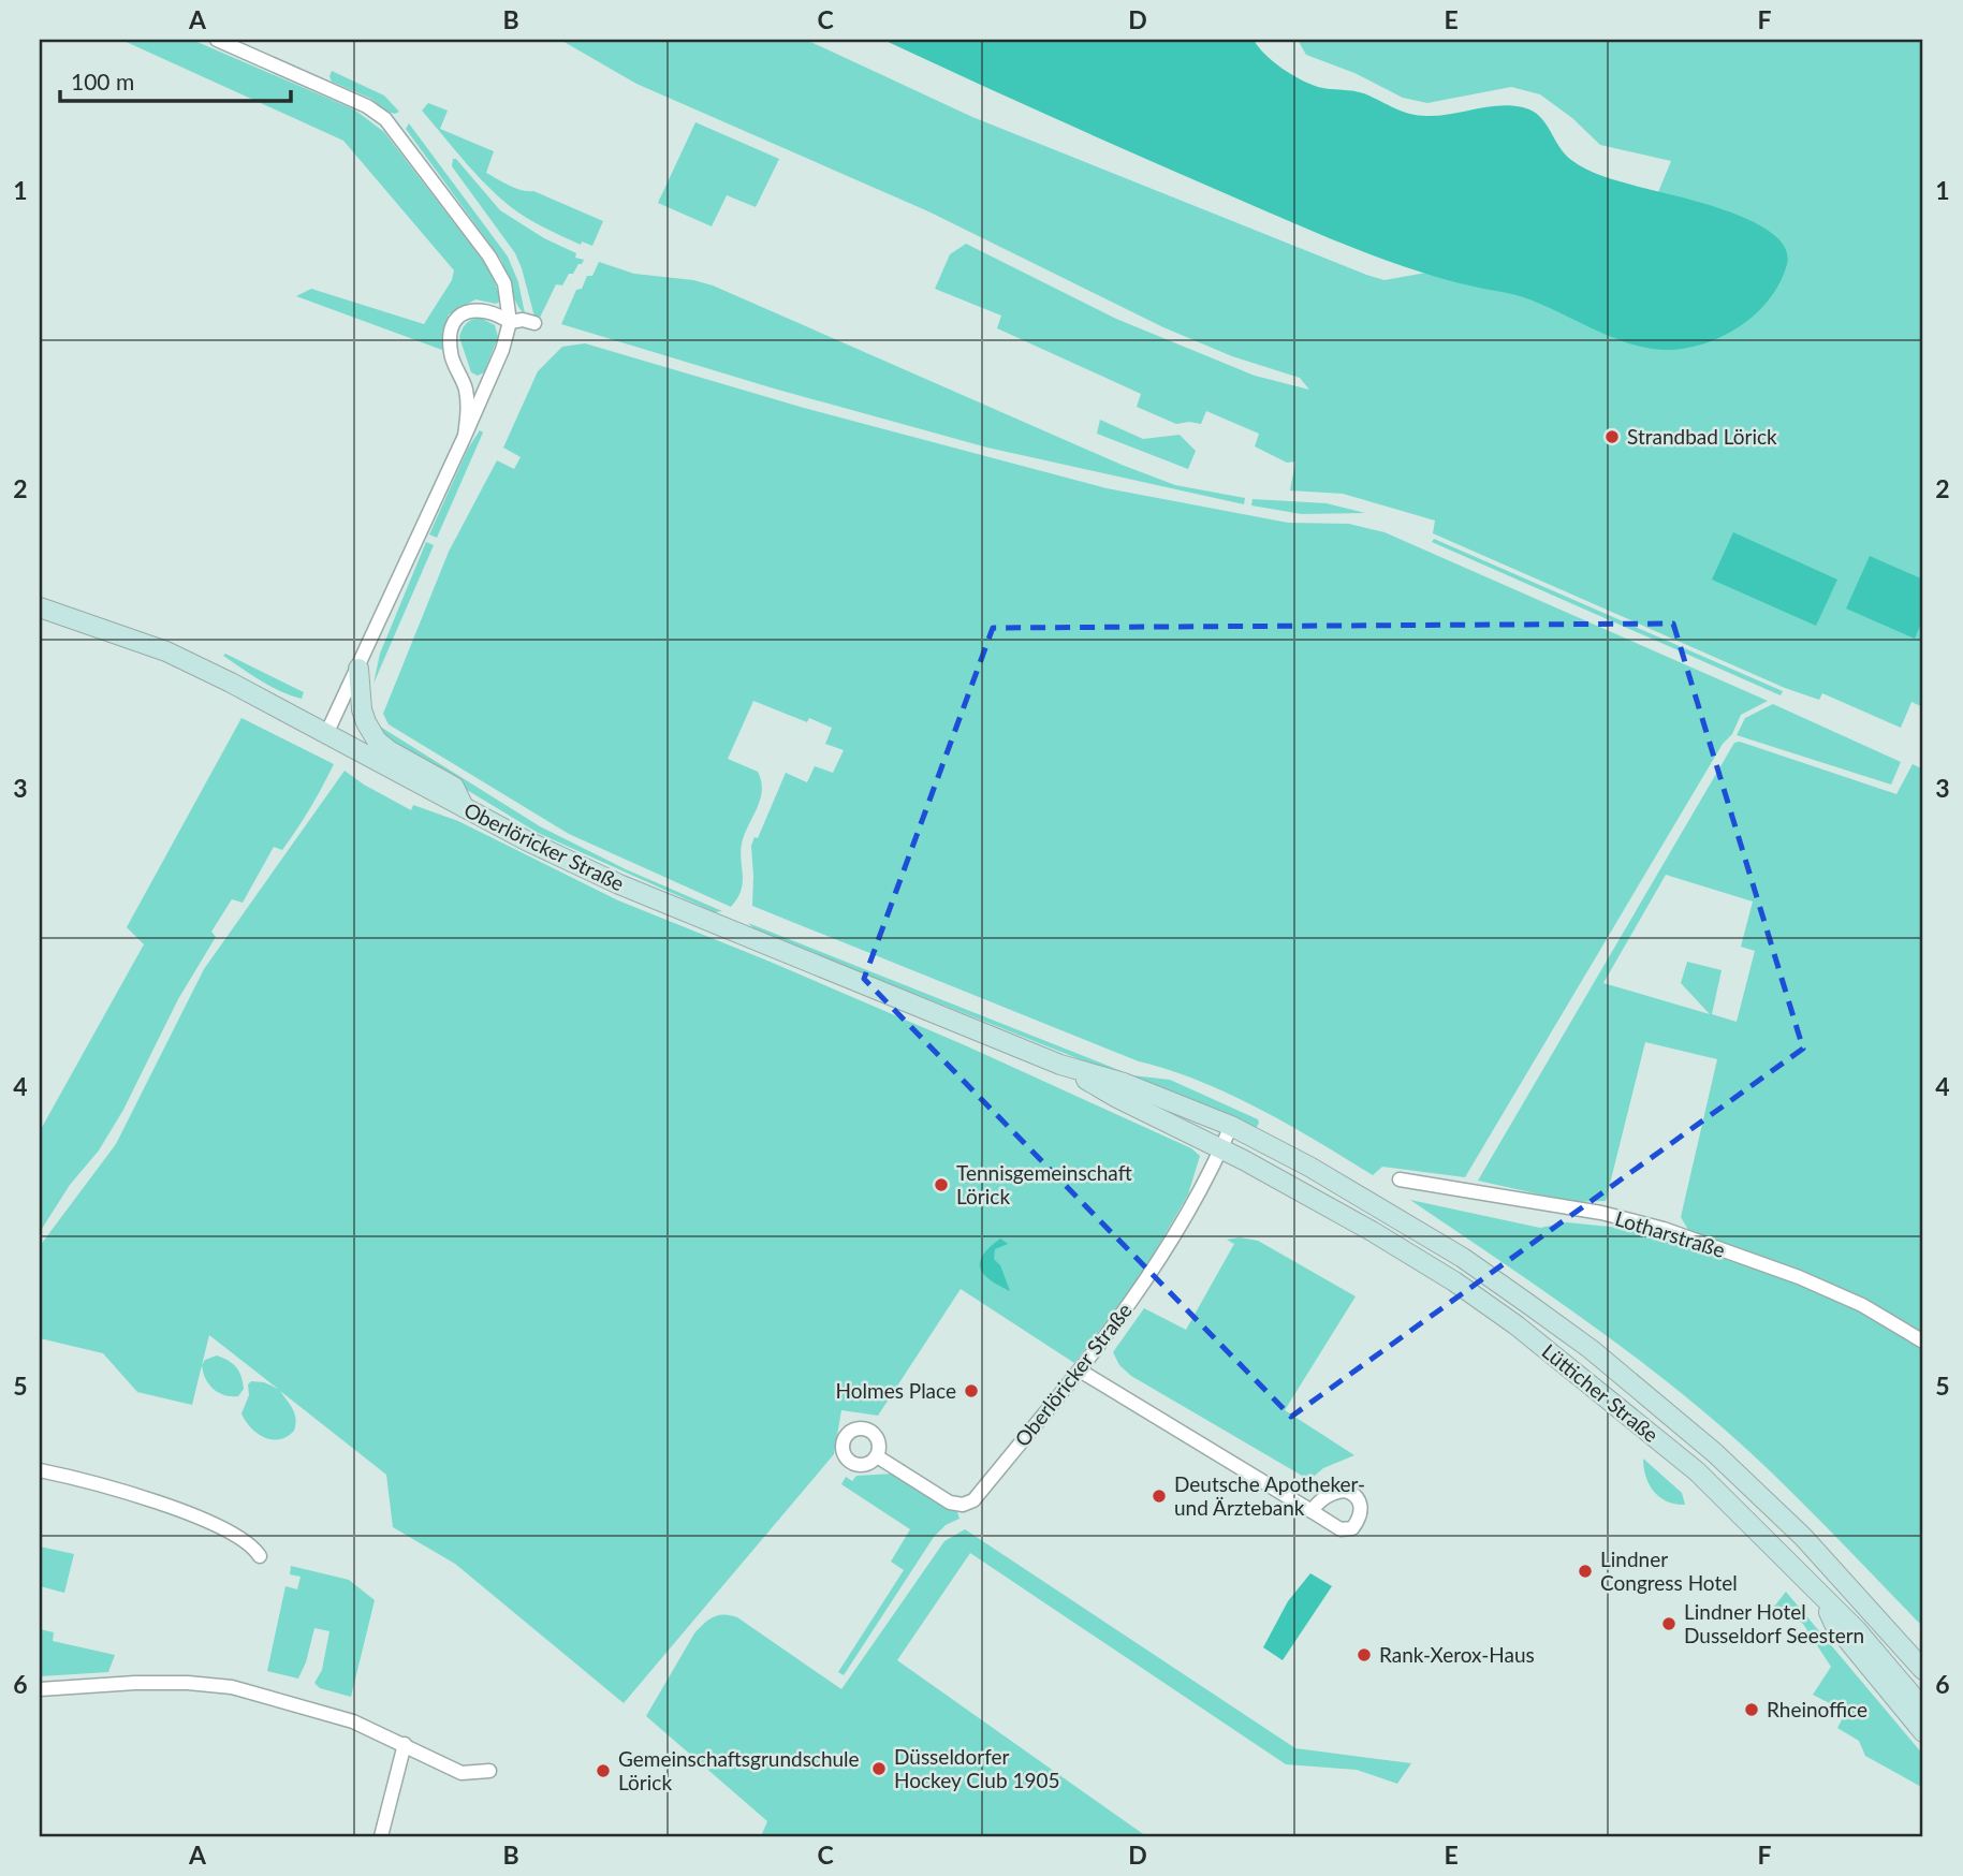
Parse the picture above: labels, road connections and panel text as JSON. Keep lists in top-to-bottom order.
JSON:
{
  "streets": {
    "main road": ["Oberlöricker Straße", "Lütticher Straße"],
    "street": ["Lotharstraße"]
  },
  "crossings": [
    ["Oberlöricker Straße", "Lütticher Straße"]
  ],
  "places": [
    "Strandbad Lörick",
    "Tennisgemeinschaft Lörick",
    "Holmes Place",
    "Deutsche Apotheker- und Ärztebank",
    "Lindner Congress Hotel",
    "Lindner Hotel Dusseldorf Seestern",
    "Rank-Xerox-Haus",
    "Rheinoffice",
    "Düsseldorfer Hockey Club 1905",
    "Gemeinschaftsgrundschule Lörick"
  ],
  "scale_bar": "100 m",
  "grid": {
    "columns": [
      "A",
      "B",
      "C",
      "D",
      "E",
      "F"
    ],
    "rows": [
      "1",
      "2",
      "3",
      "4",
      "5",
      "6"
    ]
  }
}
